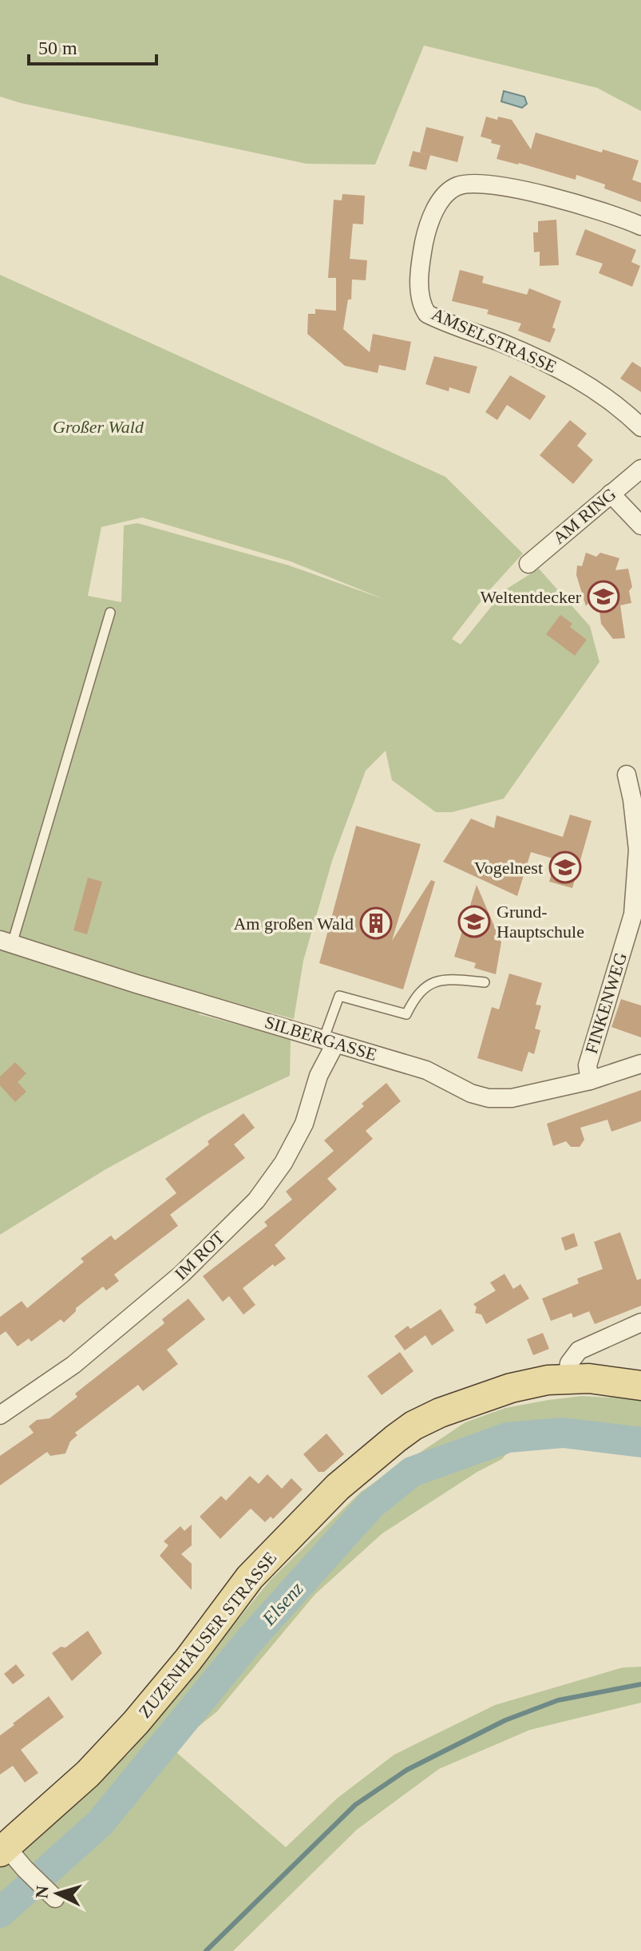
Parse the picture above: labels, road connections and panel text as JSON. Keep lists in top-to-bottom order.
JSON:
{
  "streets": {
    "main road": ["ZUZENHÄUSER STRASSE"],
    "street": [
      "AMSELSTRASSE",
      "AM RING",
      "FINKENWEG",
      "SILBERGASSE",
      "IM ROT"
    ]
  },
  "crossings": [
    ["FINKENWEG", "SILBERGASSE"],
    ["SILBERGASSE", "IM ROT"]
  ],
  "water": ["Elsenz"],
  "parks": ["Großer Wald"],
  "places": {
    "school or university": ["Weltentdecker", "Vogelnest", "Grund- Hauptschule"],
    "building": ["Am großen Wald"]
  },
  "scale_bar": "50 m",
  "north": "left"
}
